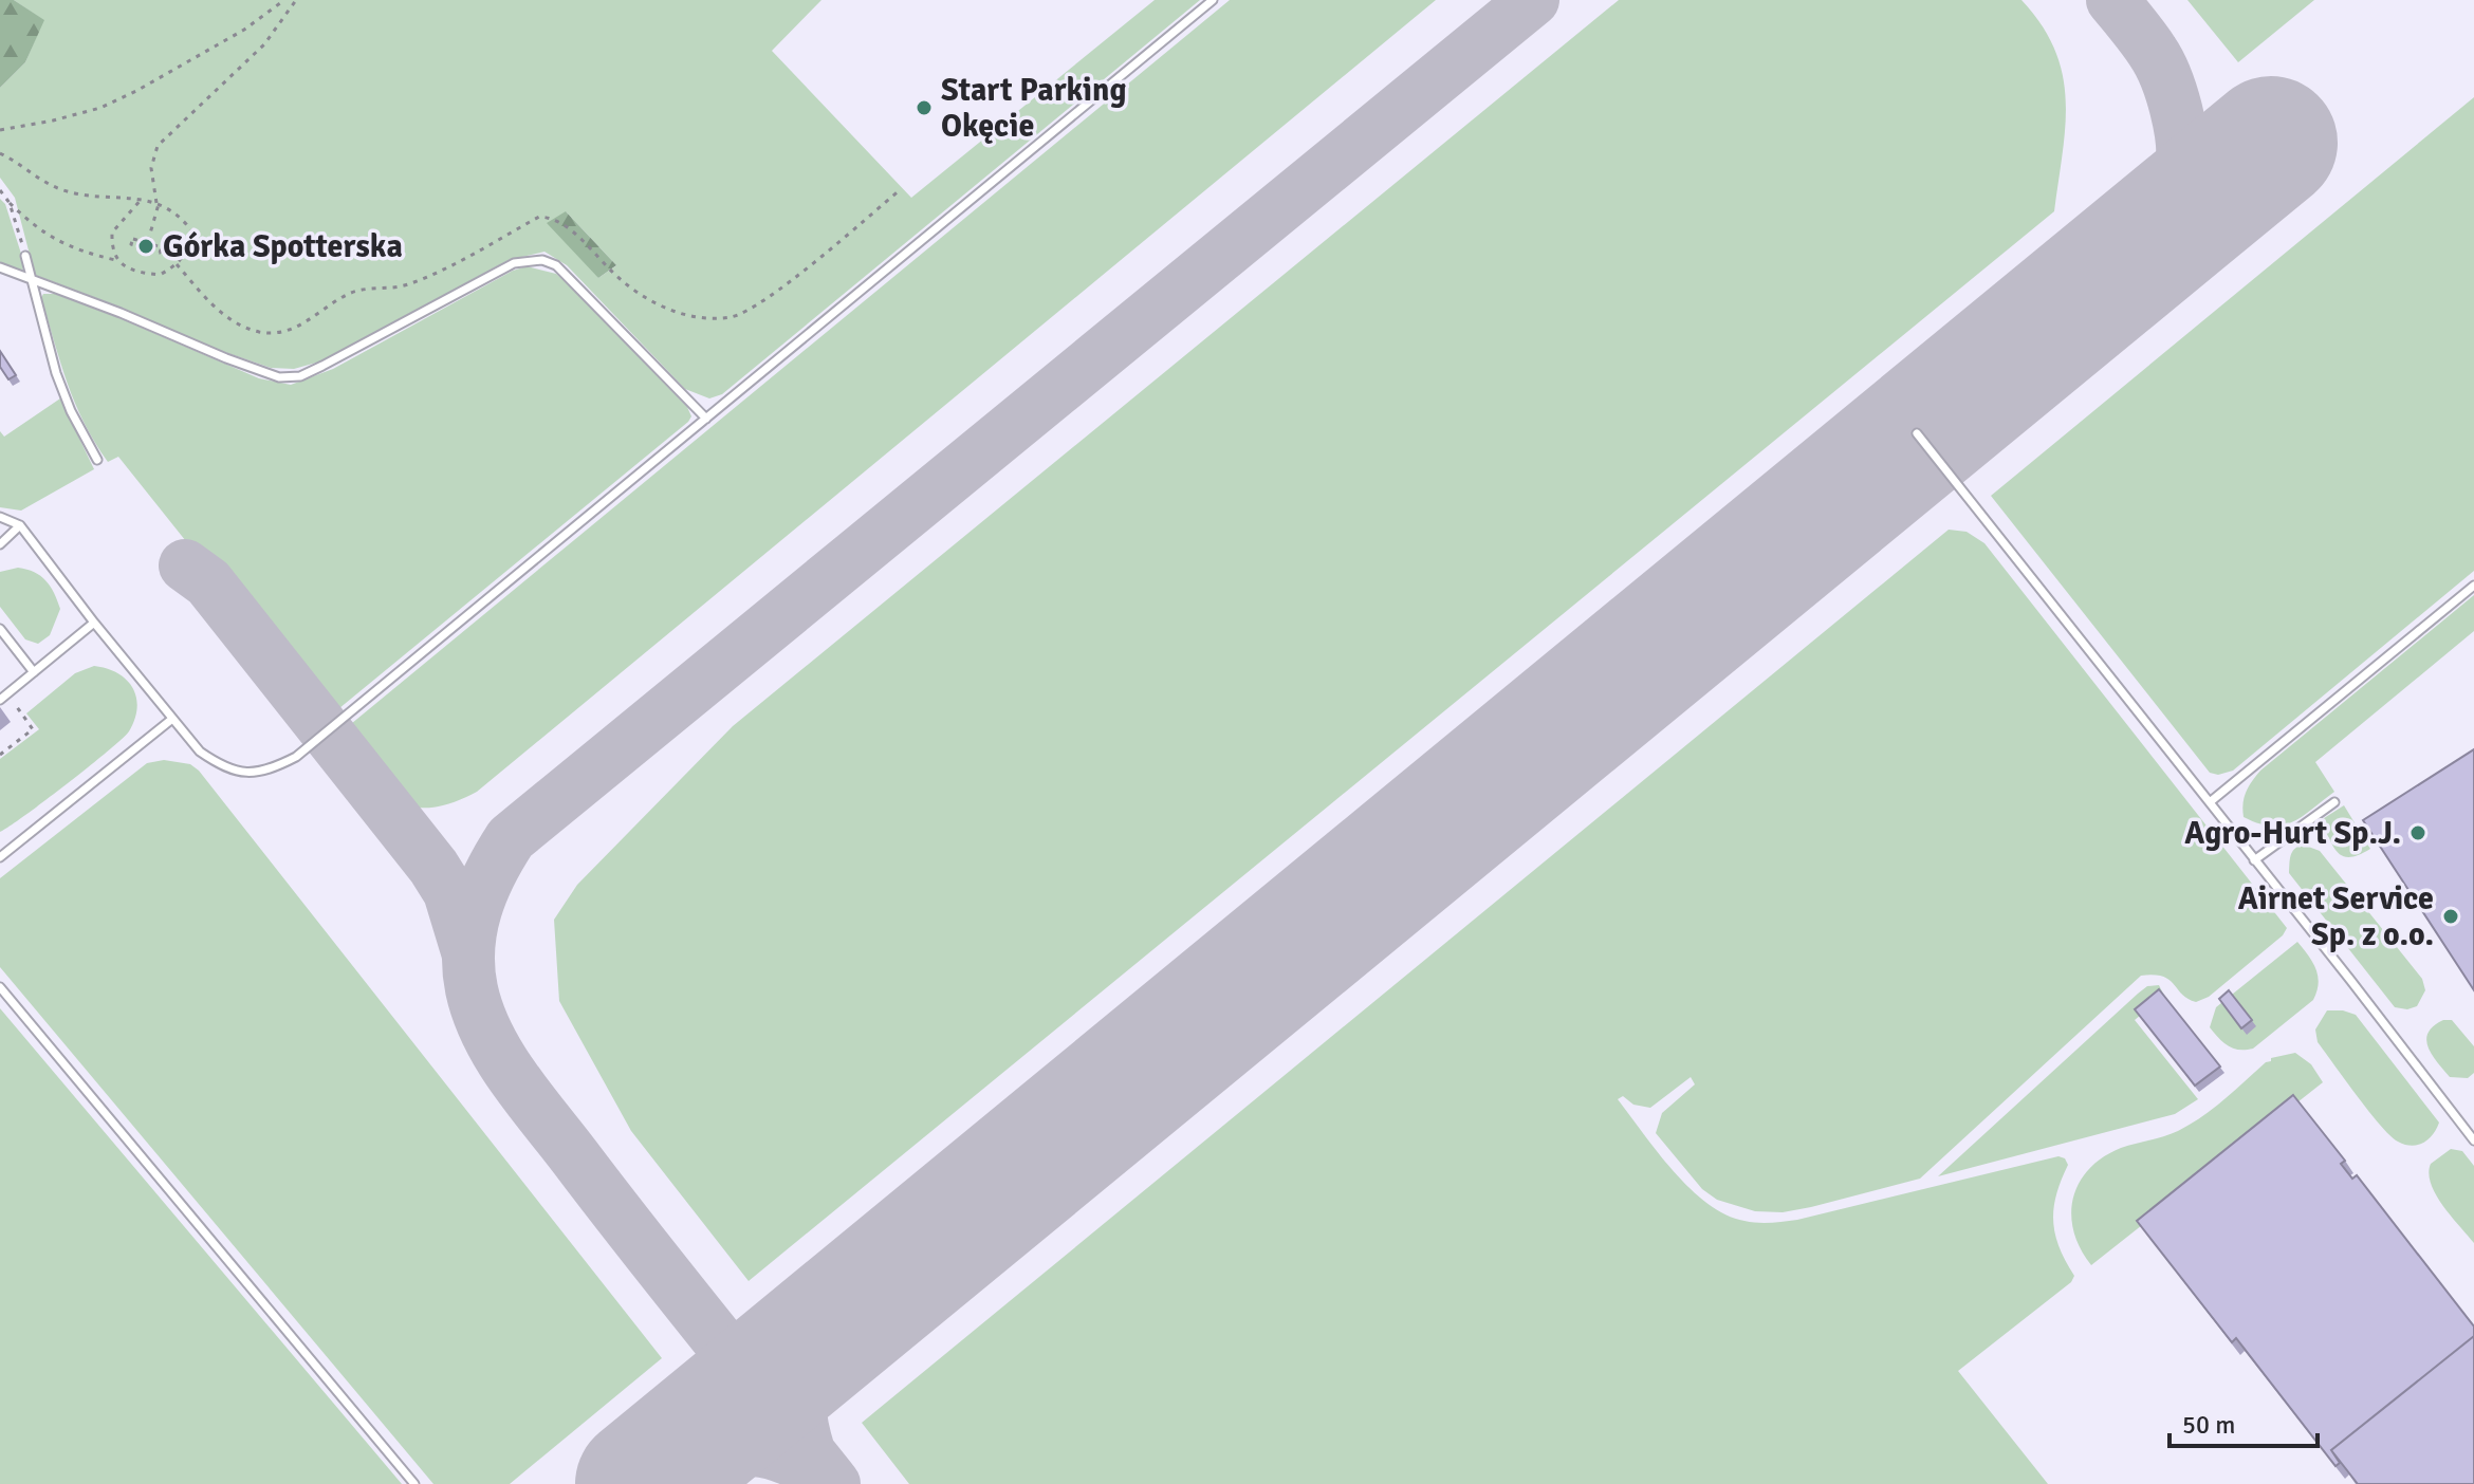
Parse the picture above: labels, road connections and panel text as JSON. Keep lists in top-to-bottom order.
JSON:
{
  "places": [
    "Start Parking Okęcie",
    "Górka Spotterska",
    "Agro-Hurt Sp.J.",
    "Airnet Service Sp. z o.o."
  ],
  "scale_bar": "50 m"
}
